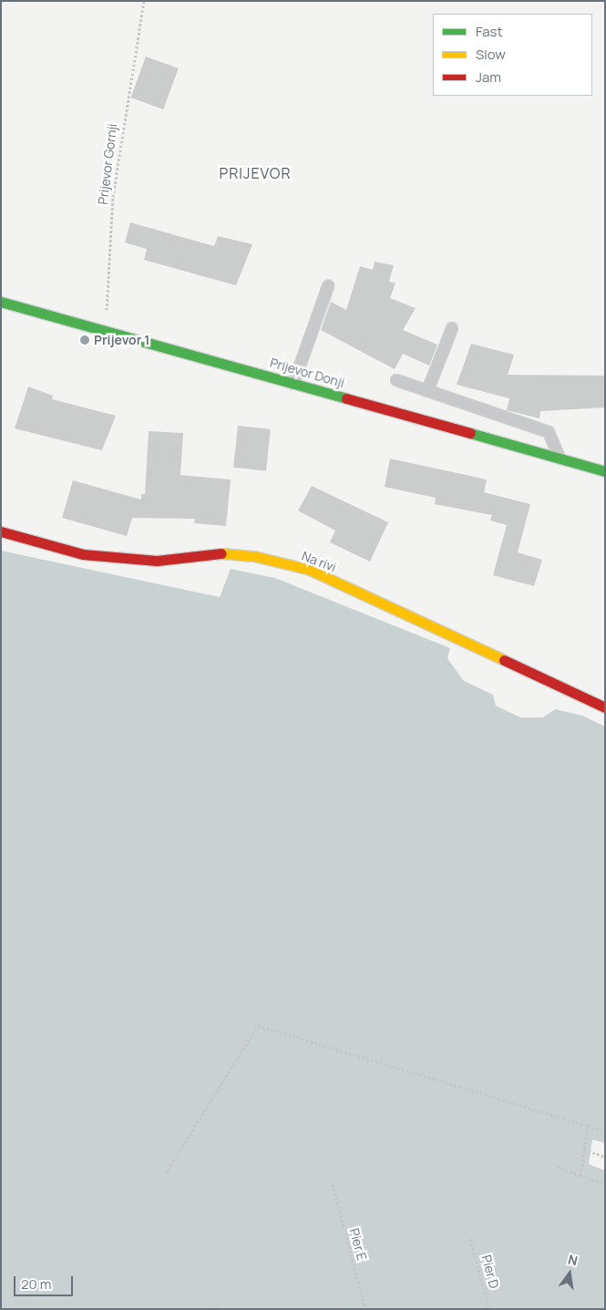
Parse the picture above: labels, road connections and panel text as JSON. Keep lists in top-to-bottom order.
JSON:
{
  "streets": {
    "street": ["Prijevor Donji", "Na rivi"],
    "path": ["Prijevor Gornji", "Pier E", "Pier D"]
  },
  "crossings": [
    ["Prijevor Gornji", "Prijevor Donji"]
  ],
  "districts": ["PRIJEVOR"],
  "places": ["Prijevor 1"],
  "legend": ["Fast", "Slow", "Jam"],
  "scale_bar": "20 m",
  "north": "top"
}
